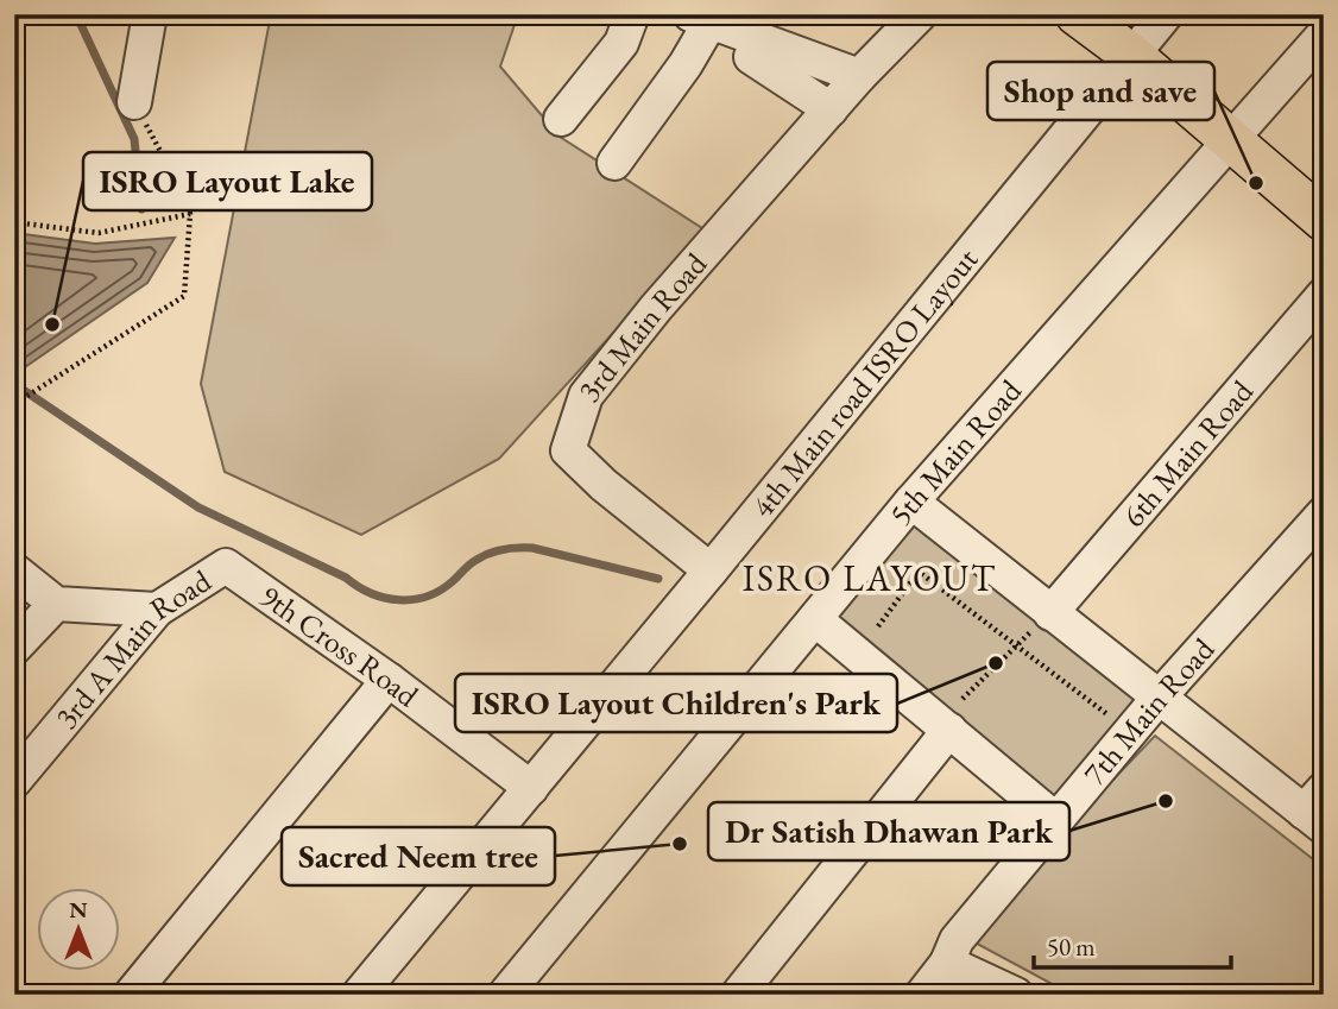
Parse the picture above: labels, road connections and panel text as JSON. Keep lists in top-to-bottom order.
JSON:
{
  "streets": {
    "street": [
      "3rd Main Road",
      "4th Main road ISRO Layout",
      "5th Main Road",
      "6th Main Road",
      "9th Cross Road",
      "3rd A Main Road",
      "7th Main Road"
    ]
  },
  "crossings": [
    ["3rd Main Road", "4th Main road ISRO Layout"],
    ["4th Main road ISRO Layout", "9th Cross Road"],
    ["9th Cross Road", "3rd A Main Road"]
  ],
  "districts": ["ISRO LAYOUT"],
  "places": [
    "Shop and save",
    "ISRO Layout Lake",
    "ISRO Layout Children's Park",
    "Dr Satish Dhawan Park",
    "Sacred Neem tree"
  ],
  "scale_bar": "50 m",
  "north": "top"
}
